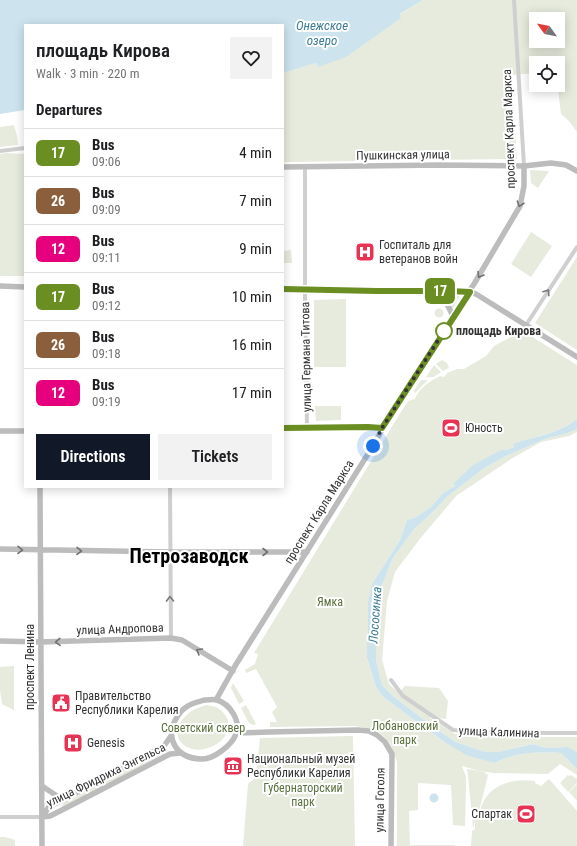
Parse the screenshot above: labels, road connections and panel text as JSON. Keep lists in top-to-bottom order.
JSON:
{
  "streets": {
    "main road": [
      "проспект Карла Маркса",
      "Пушкинская улица",
      "улица Андропова",
      "проспект Ленина",
      "улица Фридриха Энгельса",
      "улица Гоголя"
    ],
    "street": ["улица Германа Титова", "улица Калинина"]
  },
  "crossings": [
    ["проспект Карла Маркса", "Пушкинская улица"],
    ["проспект Карла Маркса", "улица Андропова"],
    ["проспект Карла Маркса", "улица Фридриха Энгельса"],
    ["проспект Карла Маркса", "улица Гоголя"],
    ["Пушкинская улица", "улица Германа Титова"],
    ["улица Андропова", "проспект Ленина"],
    ["проспект Ленина", "улица Фридриха Энгельса"],
    ["улица Фридриха Энгельса", "улица Гоголя"]
  ],
  "one_way": ["улица Андропова"],
  "districts": ["Петрозаводск"],
  "water": ["Онежское озеро", "Лососинка"],
  "parks": [
    "Ямка",
    "Лобановский парк",
    "Советский сквер",
    "Губернаторский парк"
  ],
  "places": {
    "hospital": ["Госпиталь для ветеранов войн", "Genesis"],
    "other": ["площадь Кирова"],
    "sports": ["Юность", "Спартак"],
    "public building": ["Правительство Республики Карелия"],
    "museum": ["Национальный музей Республики Карелия"]
  },
  "lines": ["bus line 17"],
  "north": "top left",
  "page": {
    "on_map": "17",
    "heading": [
      ["площадь Кирова", "Walk · 3 min · 220 m"],
      "Departures"
    ],
    "list": [
      {
        "mark": "17",
        "name": "Bus",
        "note": "09:06",
        "value": "4 min"
      },
      {
        "mark": "26",
        "name": "Bus",
        "note": "09:09",
        "value": "7 min"
      },
      {
        "mark": "12",
        "name": "Bus",
        "note": "09:11",
        "value": "9 min"
      },
      {
        "mark": "17",
        "name": "Bus",
        "note": "09:12",
        "value": "10 min"
      },
      {
        "mark": "26",
        "name": "Bus",
        "note": "09:18",
        "value": "16 min"
      },
      {
        "mark": "12",
        "name": "Bus",
        "note": "09:19",
        "value": "17 min"
      }
    ],
    "buttons": ["Directions", "Tickets"]
  }
}
